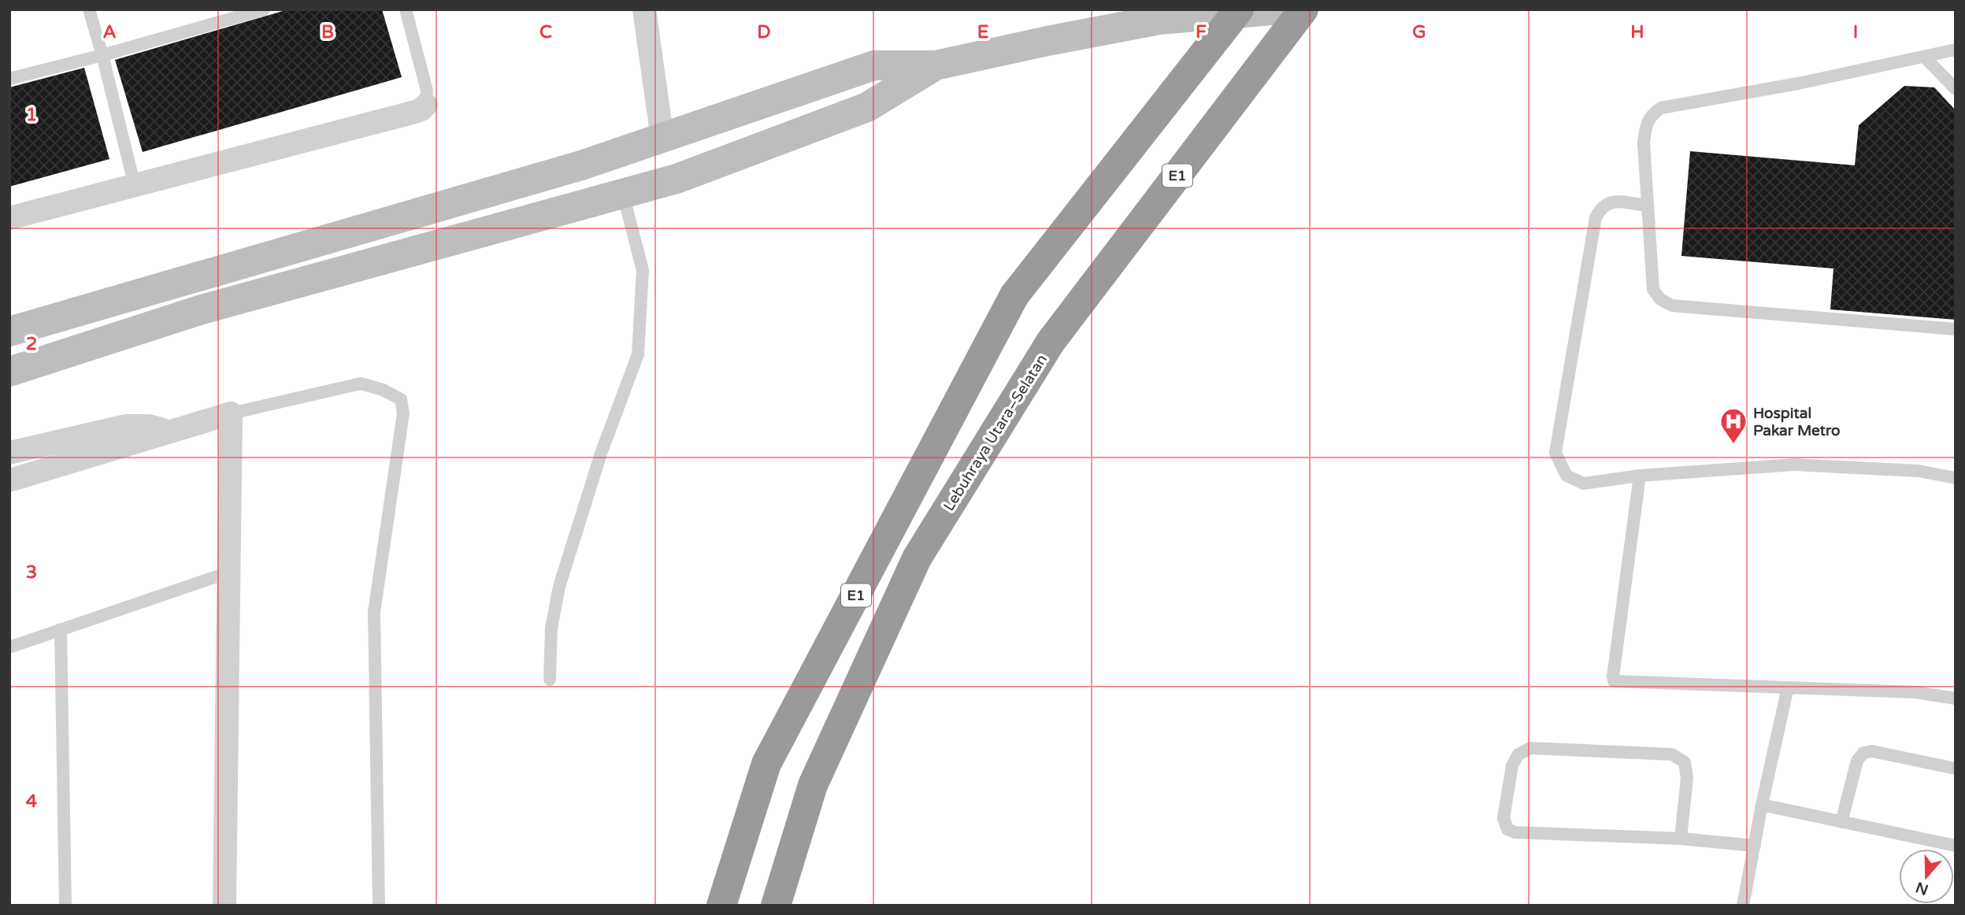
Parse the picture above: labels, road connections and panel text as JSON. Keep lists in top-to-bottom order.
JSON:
{
  "streets": {
    "highway": ["E1", "Lebuhraya Utara–Selatan"]
  },
  "places": {
    "hospital": ["Hospital Pakar Metro"]
  },
  "north": "bottom",
  "grid": {
    "columns": [
      "A",
      "B",
      "C",
      "D",
      "E",
      "F",
      "G",
      "H",
      "I"
    ],
    "rows": [
      "1",
      "2",
      "3",
      "4"
    ]
  }
}
